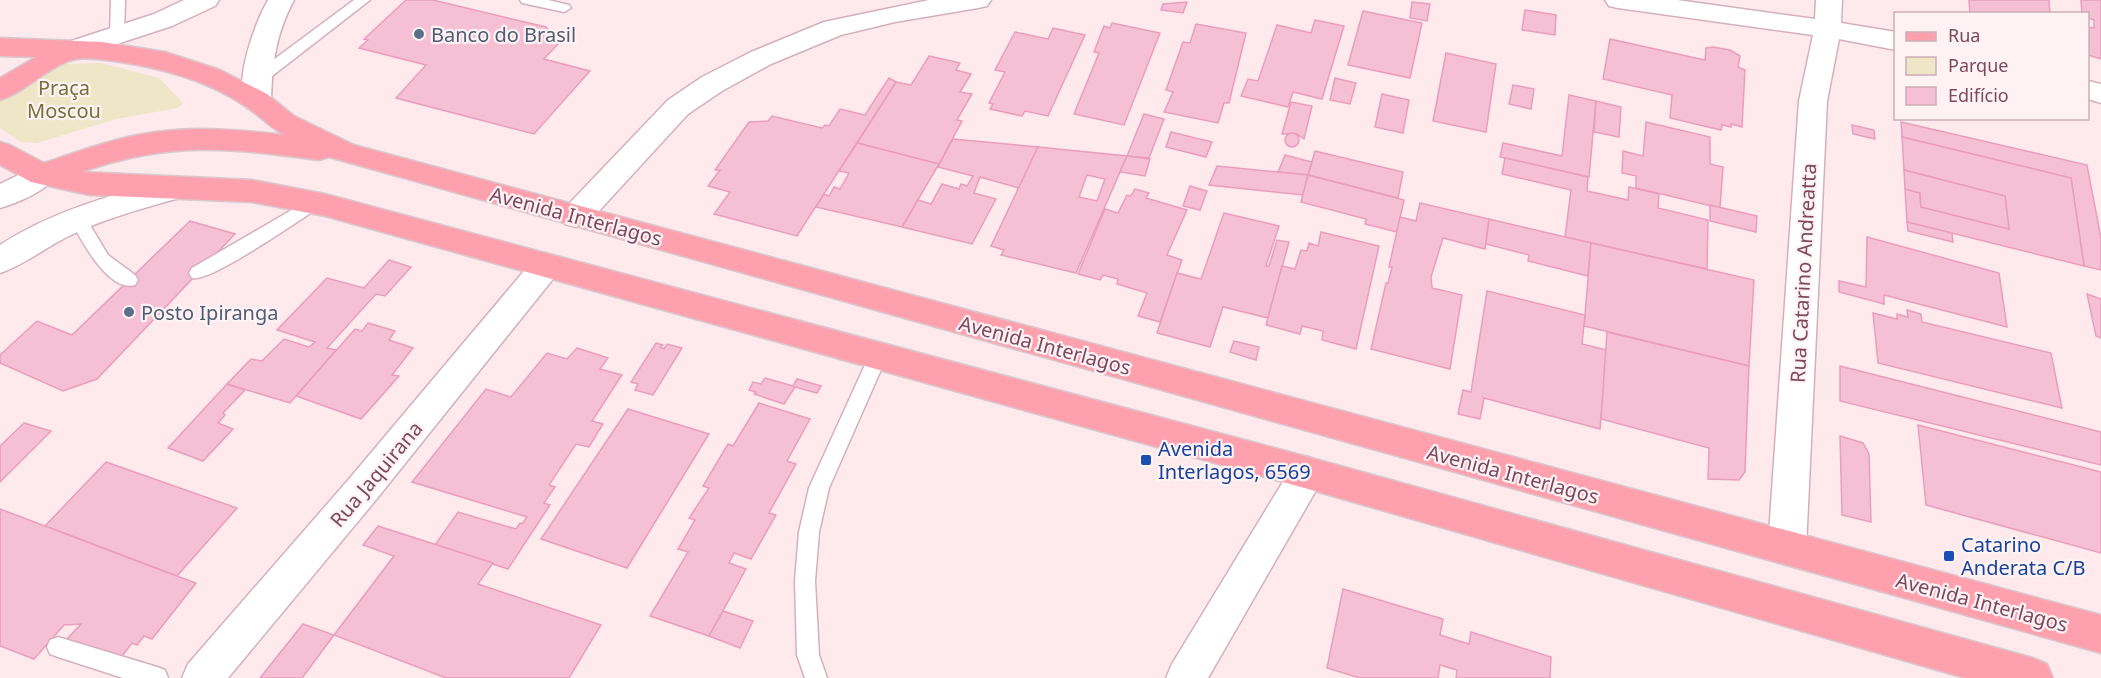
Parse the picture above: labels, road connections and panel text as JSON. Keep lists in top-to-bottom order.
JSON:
{
  "streets": {
    "main road": ["Avenida Interlagos"],
    "street": ["Rua Catarino Andreatta", "Rua Jaquirana"]
  },
  "crossings": [
    ["Avenida Interlagos", "Rua Catarino Andreatta"]
  ],
  "parks": ["Praça Moscou"],
  "places": {
    "other": ["Banco do Brasil", "Posto Ipiranga"],
    "transit": ["Avenida Interlagos, 6569", "Catarino Anderata C/B"]
  },
  "legend": ["Rua", "Parque", "Edifício"]
}
